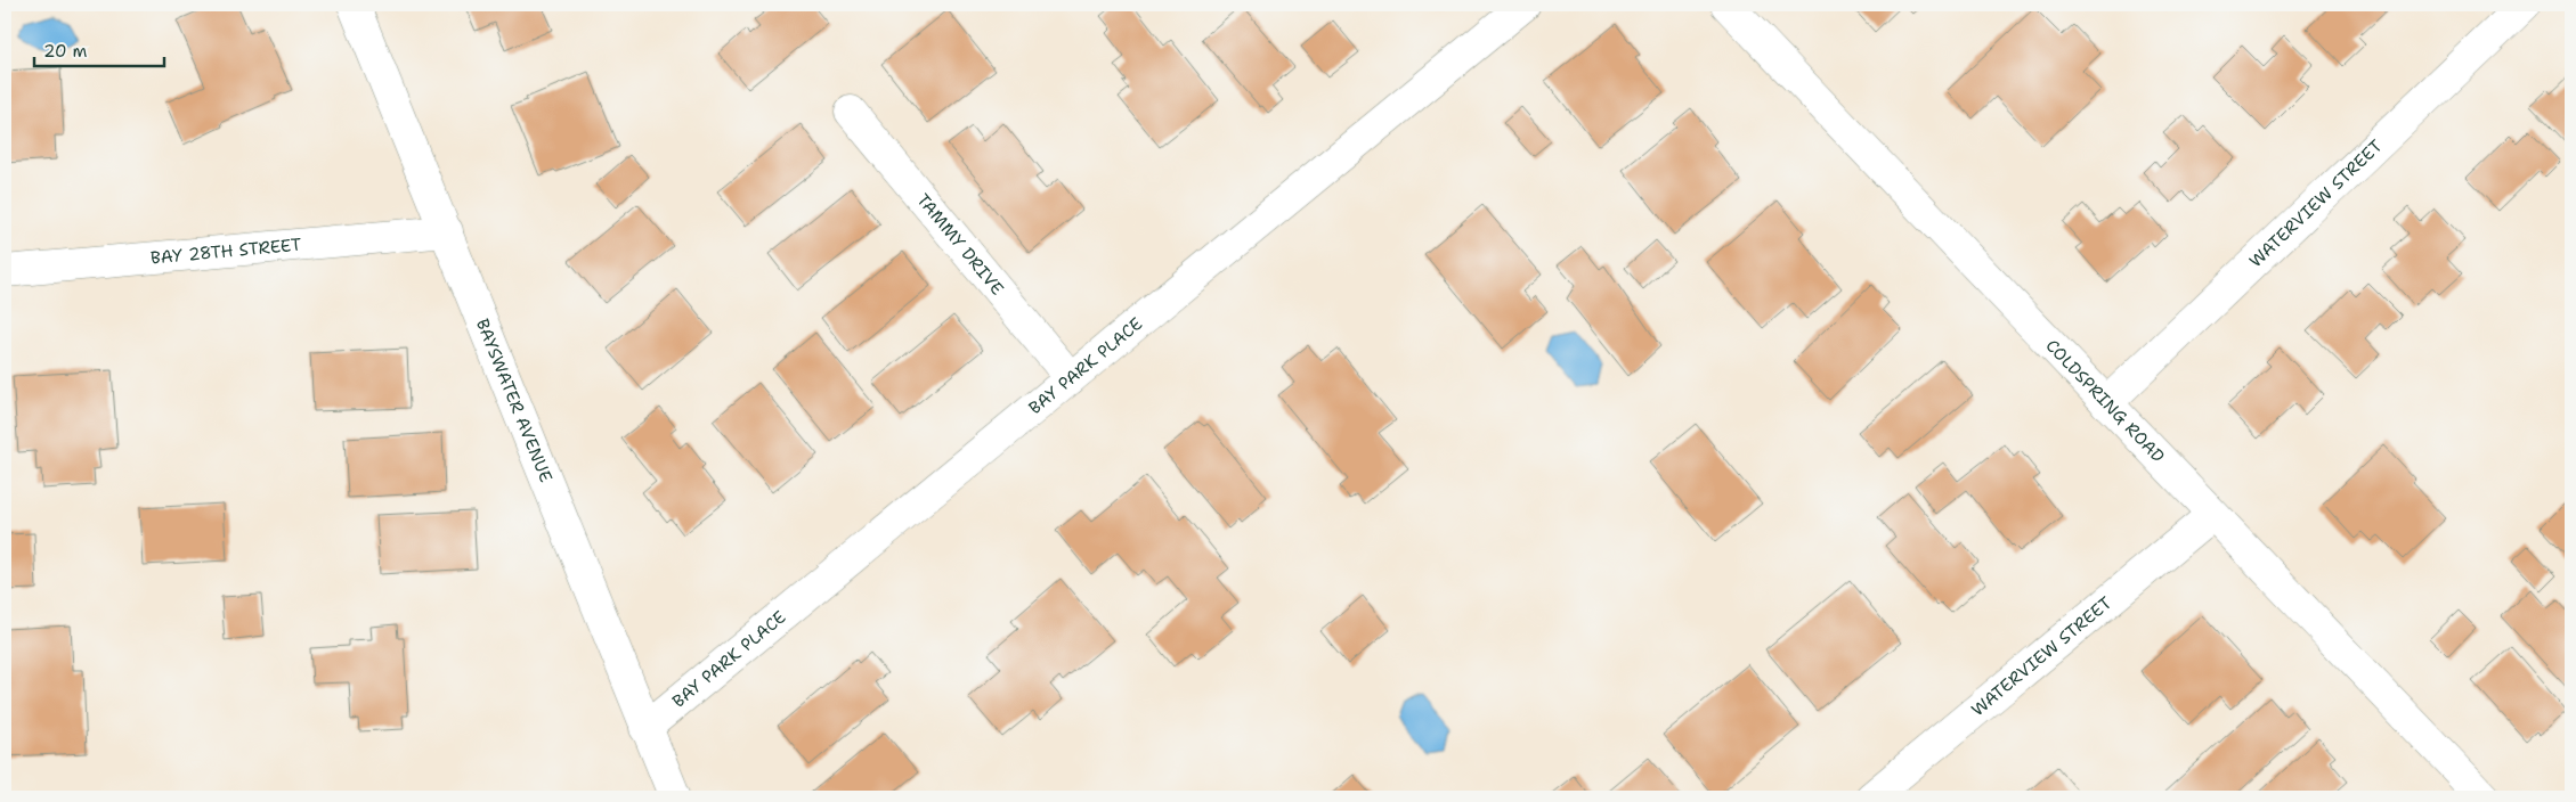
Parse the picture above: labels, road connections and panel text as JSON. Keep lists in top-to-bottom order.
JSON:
{
  "streets": {
    "street": [
      "WATERVIEW STREET",
      "TAMMY DRIVE",
      "BAY 28TH STREET",
      "BAY PARK PLACE",
      "BAYSWATER AVENUE",
      "COLDSPRING ROAD"
    ]
  },
  "crossings": [
    ["WATERVIEW STREET", "COLDSPRING ROAD"],
    ["TAMMY DRIVE", "BAY PARK PLACE"],
    ["BAY 28TH STREET", "BAYSWATER AVENUE"],
    ["BAY PARK PLACE", "BAYSWATER AVENUE"]
  ],
  "scale_bar": "20 m"
}
